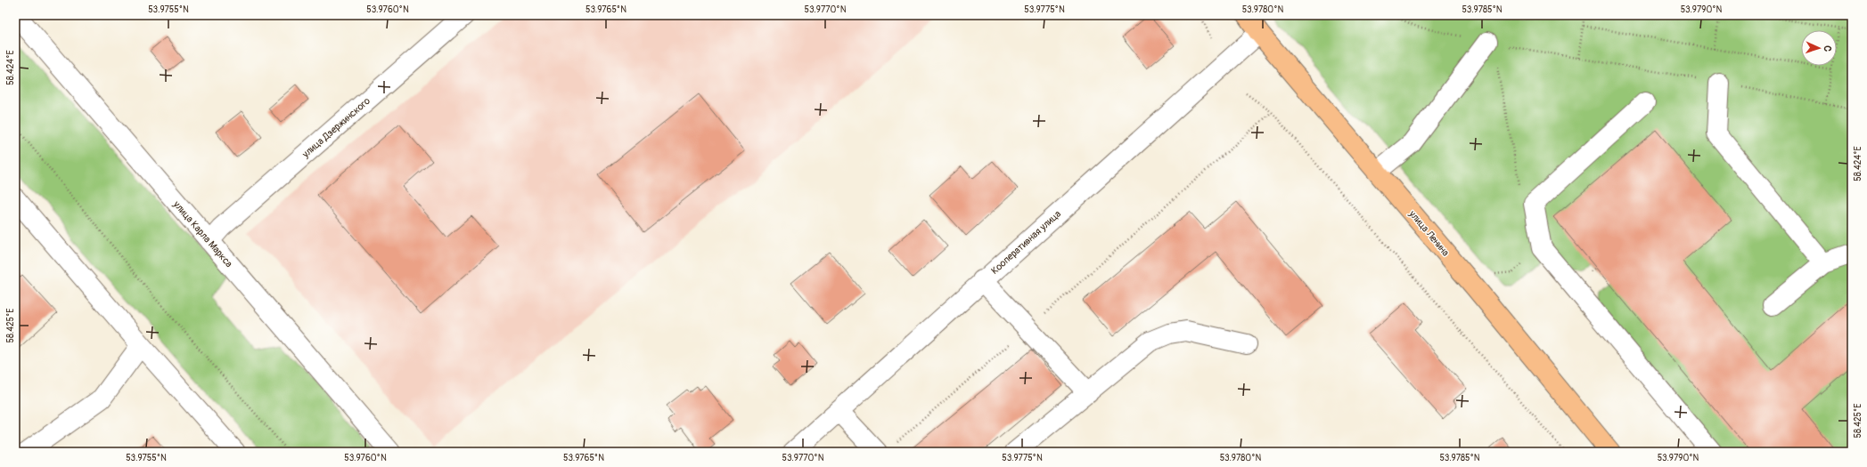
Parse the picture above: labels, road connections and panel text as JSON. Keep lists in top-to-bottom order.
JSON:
{
  "streets": {
    "main road": ["улица Ленина"],
    "street": ["улица Дзержинского", "улица Карла Маркса", "Кооперативная улица"]
  },
  "crossings": [
    ["улица Дзержинского", "улица Карла Маркса"],
    ["улица Ленина", "Кооперативная улица"]
  ],
  "north": "right",
  "coordinates": [
    "53.9755°N",
    "53.9760°N",
    "53.9765°N",
    "53.9770°N",
    "53.9775°N",
    "53.9780°N",
    "53.9785°N",
    "53.9790°N",
    "58.424°E",
    "58.425°E"
  ]
}
